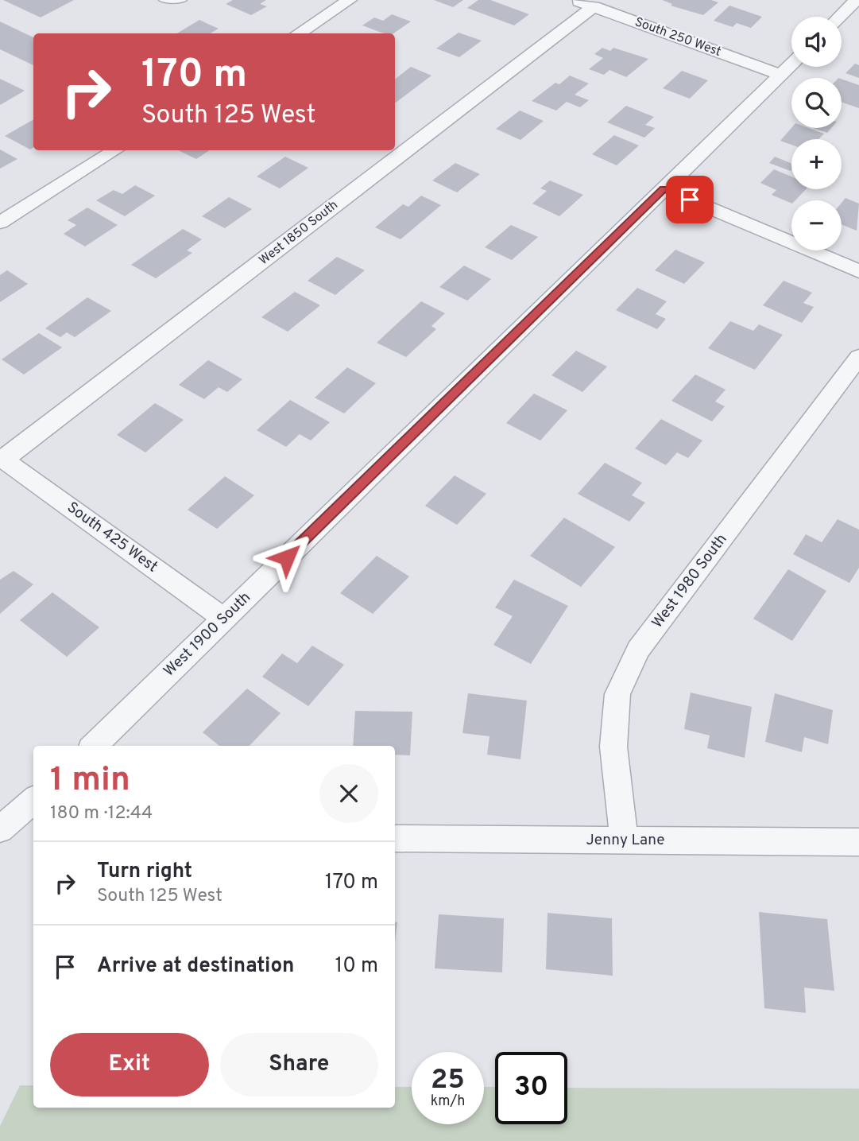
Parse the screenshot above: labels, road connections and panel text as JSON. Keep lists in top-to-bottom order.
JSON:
{
  "streets": {
    "street": [
      "South 250 West",
      "West 1850 South",
      "South 425 West",
      "West 1980 South",
      "West 1900 South",
      "Jenny Lane"
    ]
  },
  "crossings": [
    ["South 250 West", "West 1850 South"],
    ["South 250 West", "West 1900 South"],
    ["West 1850 South", "South 425 West"],
    ["South 425 West", "West 1900 South"],
    ["West 1980 South", "Jenny Lane"]
  ],
  "page": {
    "map_buttons": ["+", "−"],
    "turn": ["170 m", "South 125 West"],
    "heading": ["1 min", "180 m · 12:44"],
    "list": [
      {
        "name": "Turn right",
        "note": "South 125 West",
        "value": "170 m"
      },
      {
        "name": "Arrive at destination",
        "value": "10 m"
      }
    ],
    "buttons": ["Exit", "Share"],
    "speed": "25 km/h",
    "limit": "30"
  }
}
